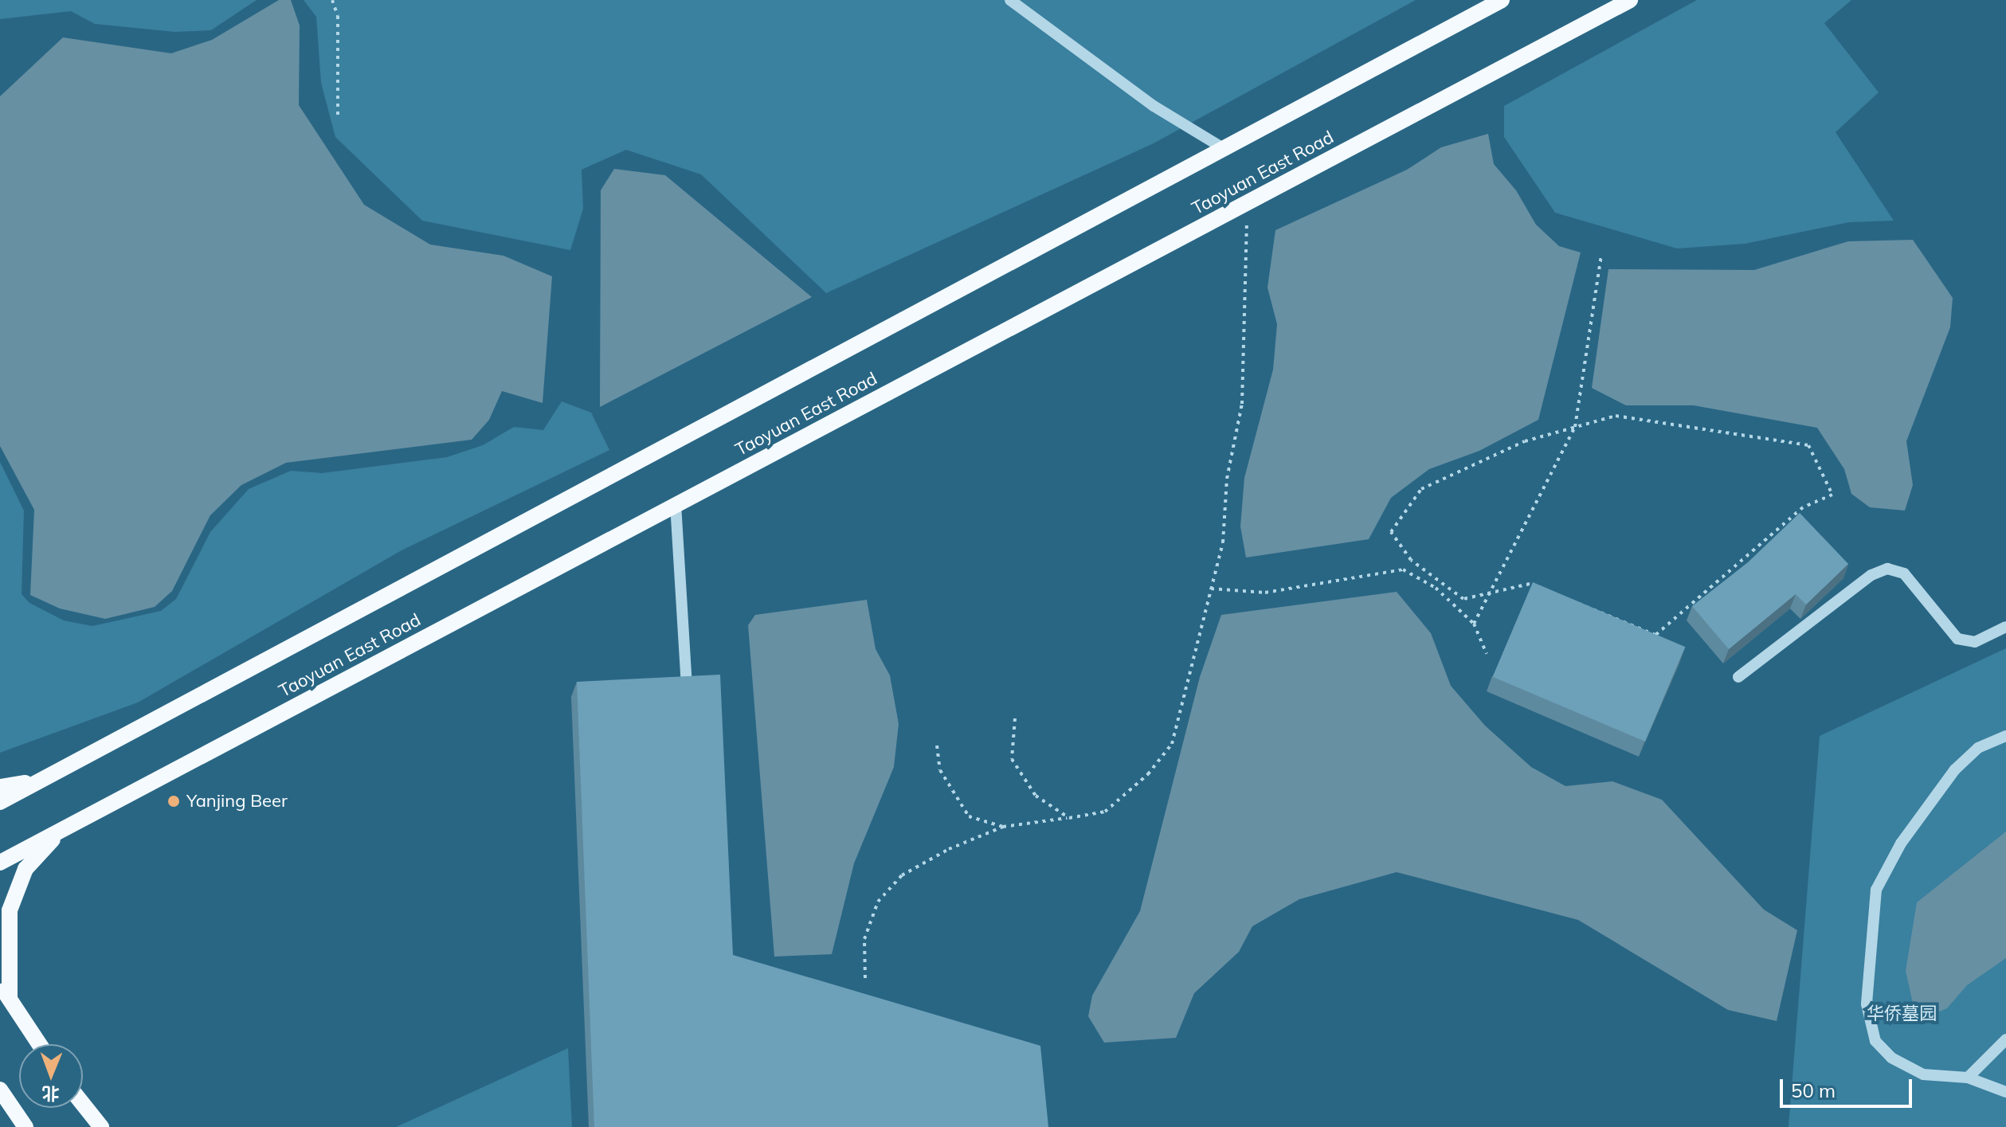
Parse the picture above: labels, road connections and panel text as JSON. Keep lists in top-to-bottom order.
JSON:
{
  "streets": {
    "main road": ["Taoyuan East Road"]
  },
  "parks": ["华侨墓园"],
  "places": ["Yanjing Beer"],
  "scale_bar": "50 m",
  "north": "bottom"
}
